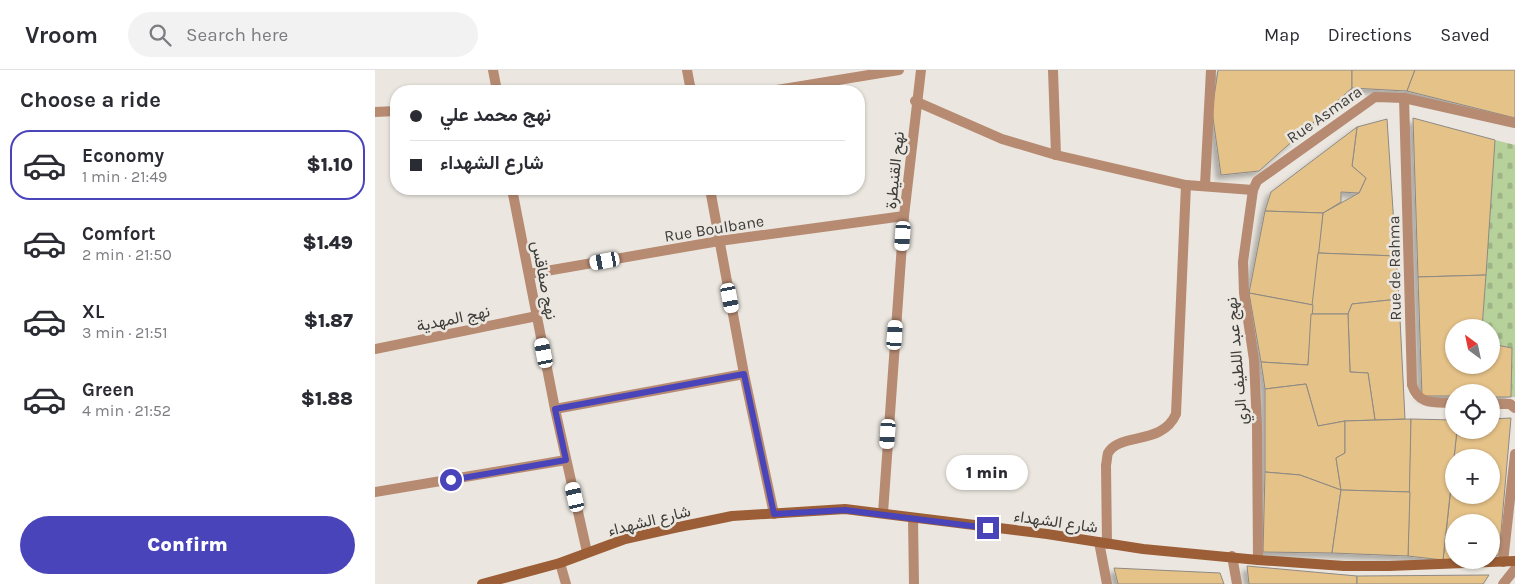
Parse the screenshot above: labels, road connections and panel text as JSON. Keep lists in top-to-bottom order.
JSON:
{
  "streets": {
    "main road": ["شارع الشهداء"],
    "street": [
      "Rue Asmara",
      "نهح القنيطرة",
      "Rue Boulbane",
      "Rue de Rahma",
      "نهج صفاقس",
      "نهج المهدية",
      "نهج عبد اللطيف الري"
    ]
  },
  "crossings": [
    ["Rue Asmara", "Rue de Rahma"],
    ["Rue Asmara", "نهج عبد اللطيف الري"],
    ["نهح القنيطرة", "Rue Boulbane"],
    ["نهح القنيطرة", "شارع الشهداء"],
    ["Rue Boulbane", "نهج صفاقس"],
    ["نهج صفاقس", "نهج المهدية"],
    ["نهج صفاقس", "شارع الشهداء"],
    ["نهج عبد اللطيف الري", "شارع الشهداء"]
  ],
  "north": "top left",
  "page": {
    "header": "Vroom",
    "search": "Search here",
    "nav": ["Map", "Directions", "Saved"],
    "heading": "Choose a ride",
    "banner": ["نهج محمد علي", "شارع الشهداء"],
    "list": [
      {
        "name": "Economy",
        "note": "1 min · 21:49",
        "value": "$1.10"
      },
      {
        "name": "Comfort",
        "note": "2 min · 21:50",
        "value": "$1.49"
      },
      {
        "name": "XL",
        "note": "3 min · 21:51",
        "value": "$1.87"
      },
      {
        "name": "Green",
        "note": "4 min · 21:52",
        "value": "$1.88"
      }
    ],
    "map_buttons": ["+", "−"],
    "bubble": "1 min",
    "buttons": "Confirm"
  }
}
